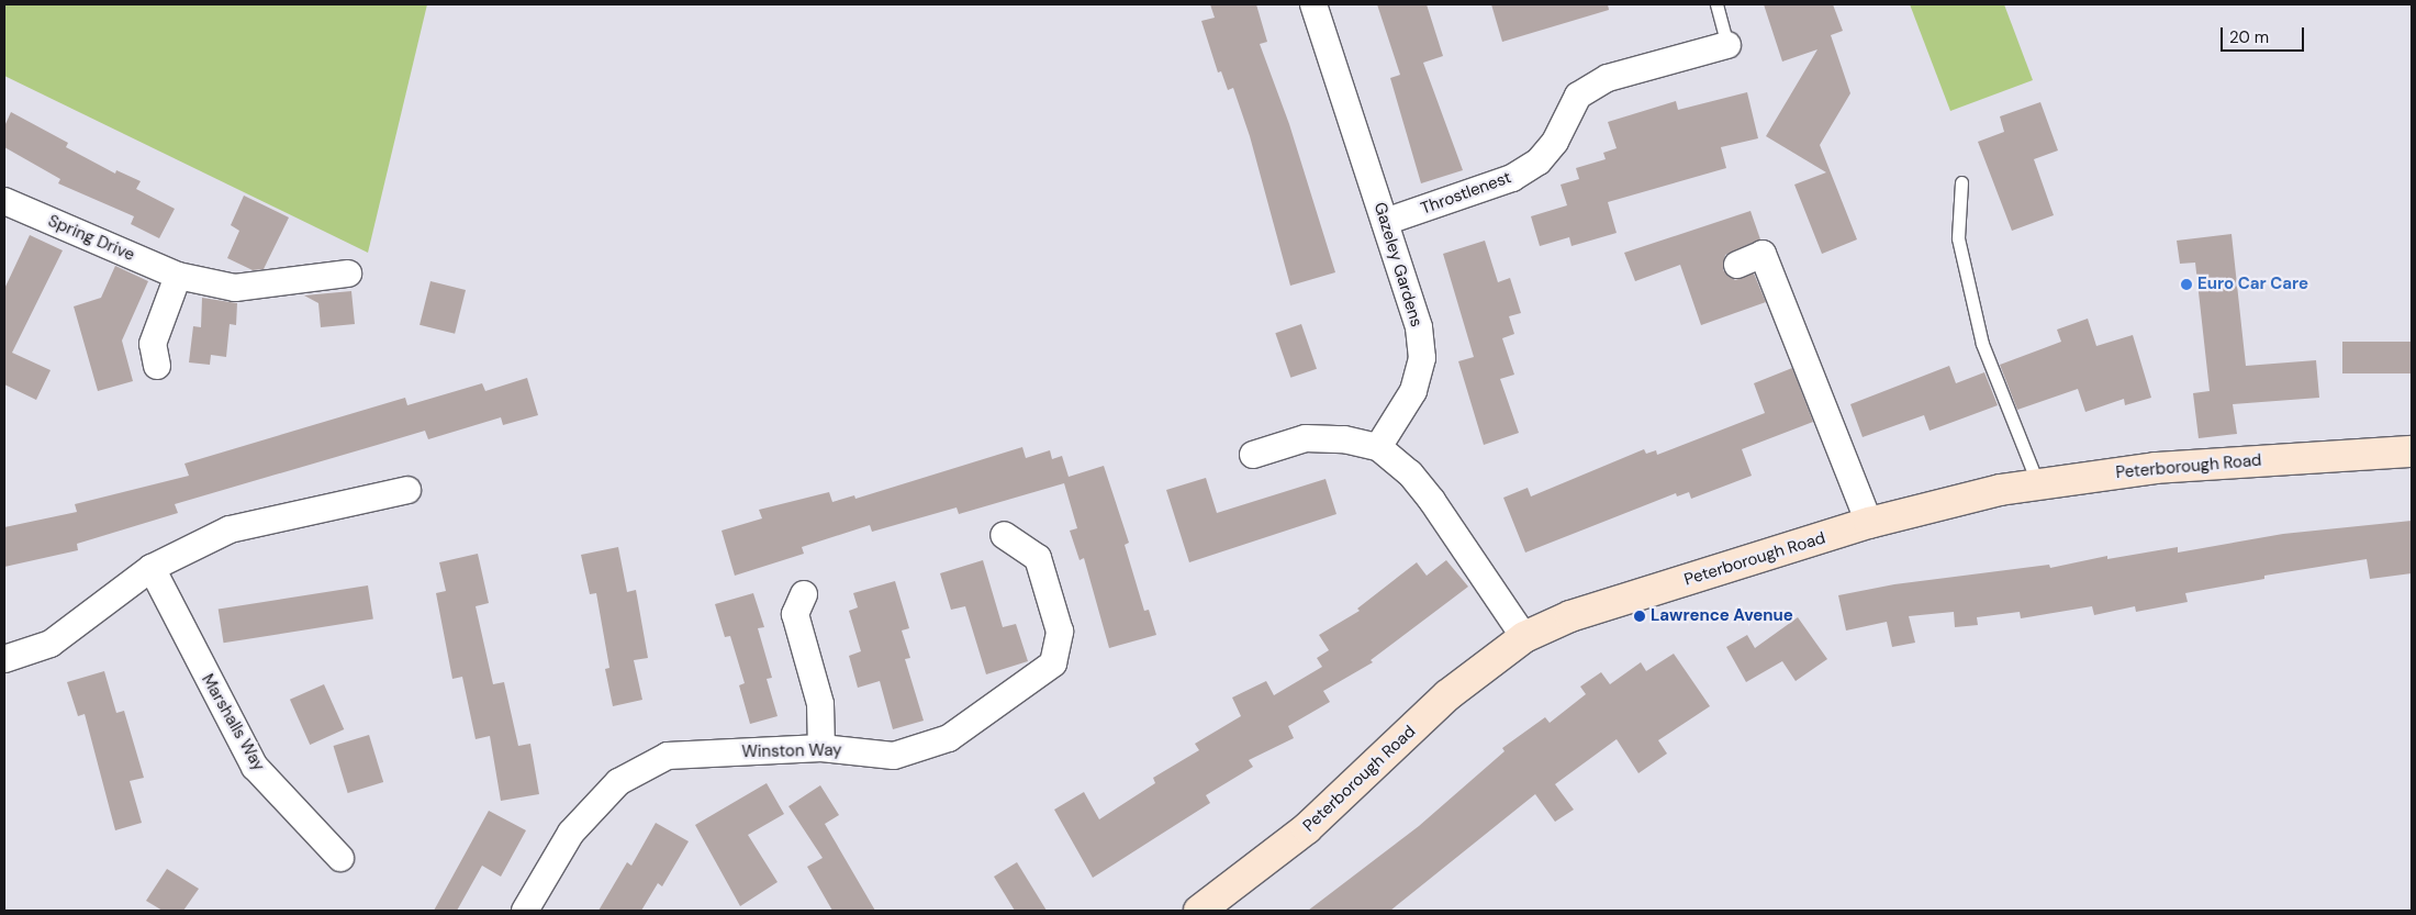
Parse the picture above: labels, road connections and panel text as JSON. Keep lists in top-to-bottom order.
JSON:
{
  "streets": {
    "main road": ["Peterborough Road"],
    "street": [
      "Throstlenest",
      "Spring Drive",
      "Gazeley Gardens",
      "Marshalls Way",
      "Winston Way"
    ]
  },
  "crossings": [
    ["Throstlenest", "Gazeley Gardens"]
  ],
  "places": ["Euro Car Care", "Lawrence Avenue"],
  "scale_bar": "20 m"
}
